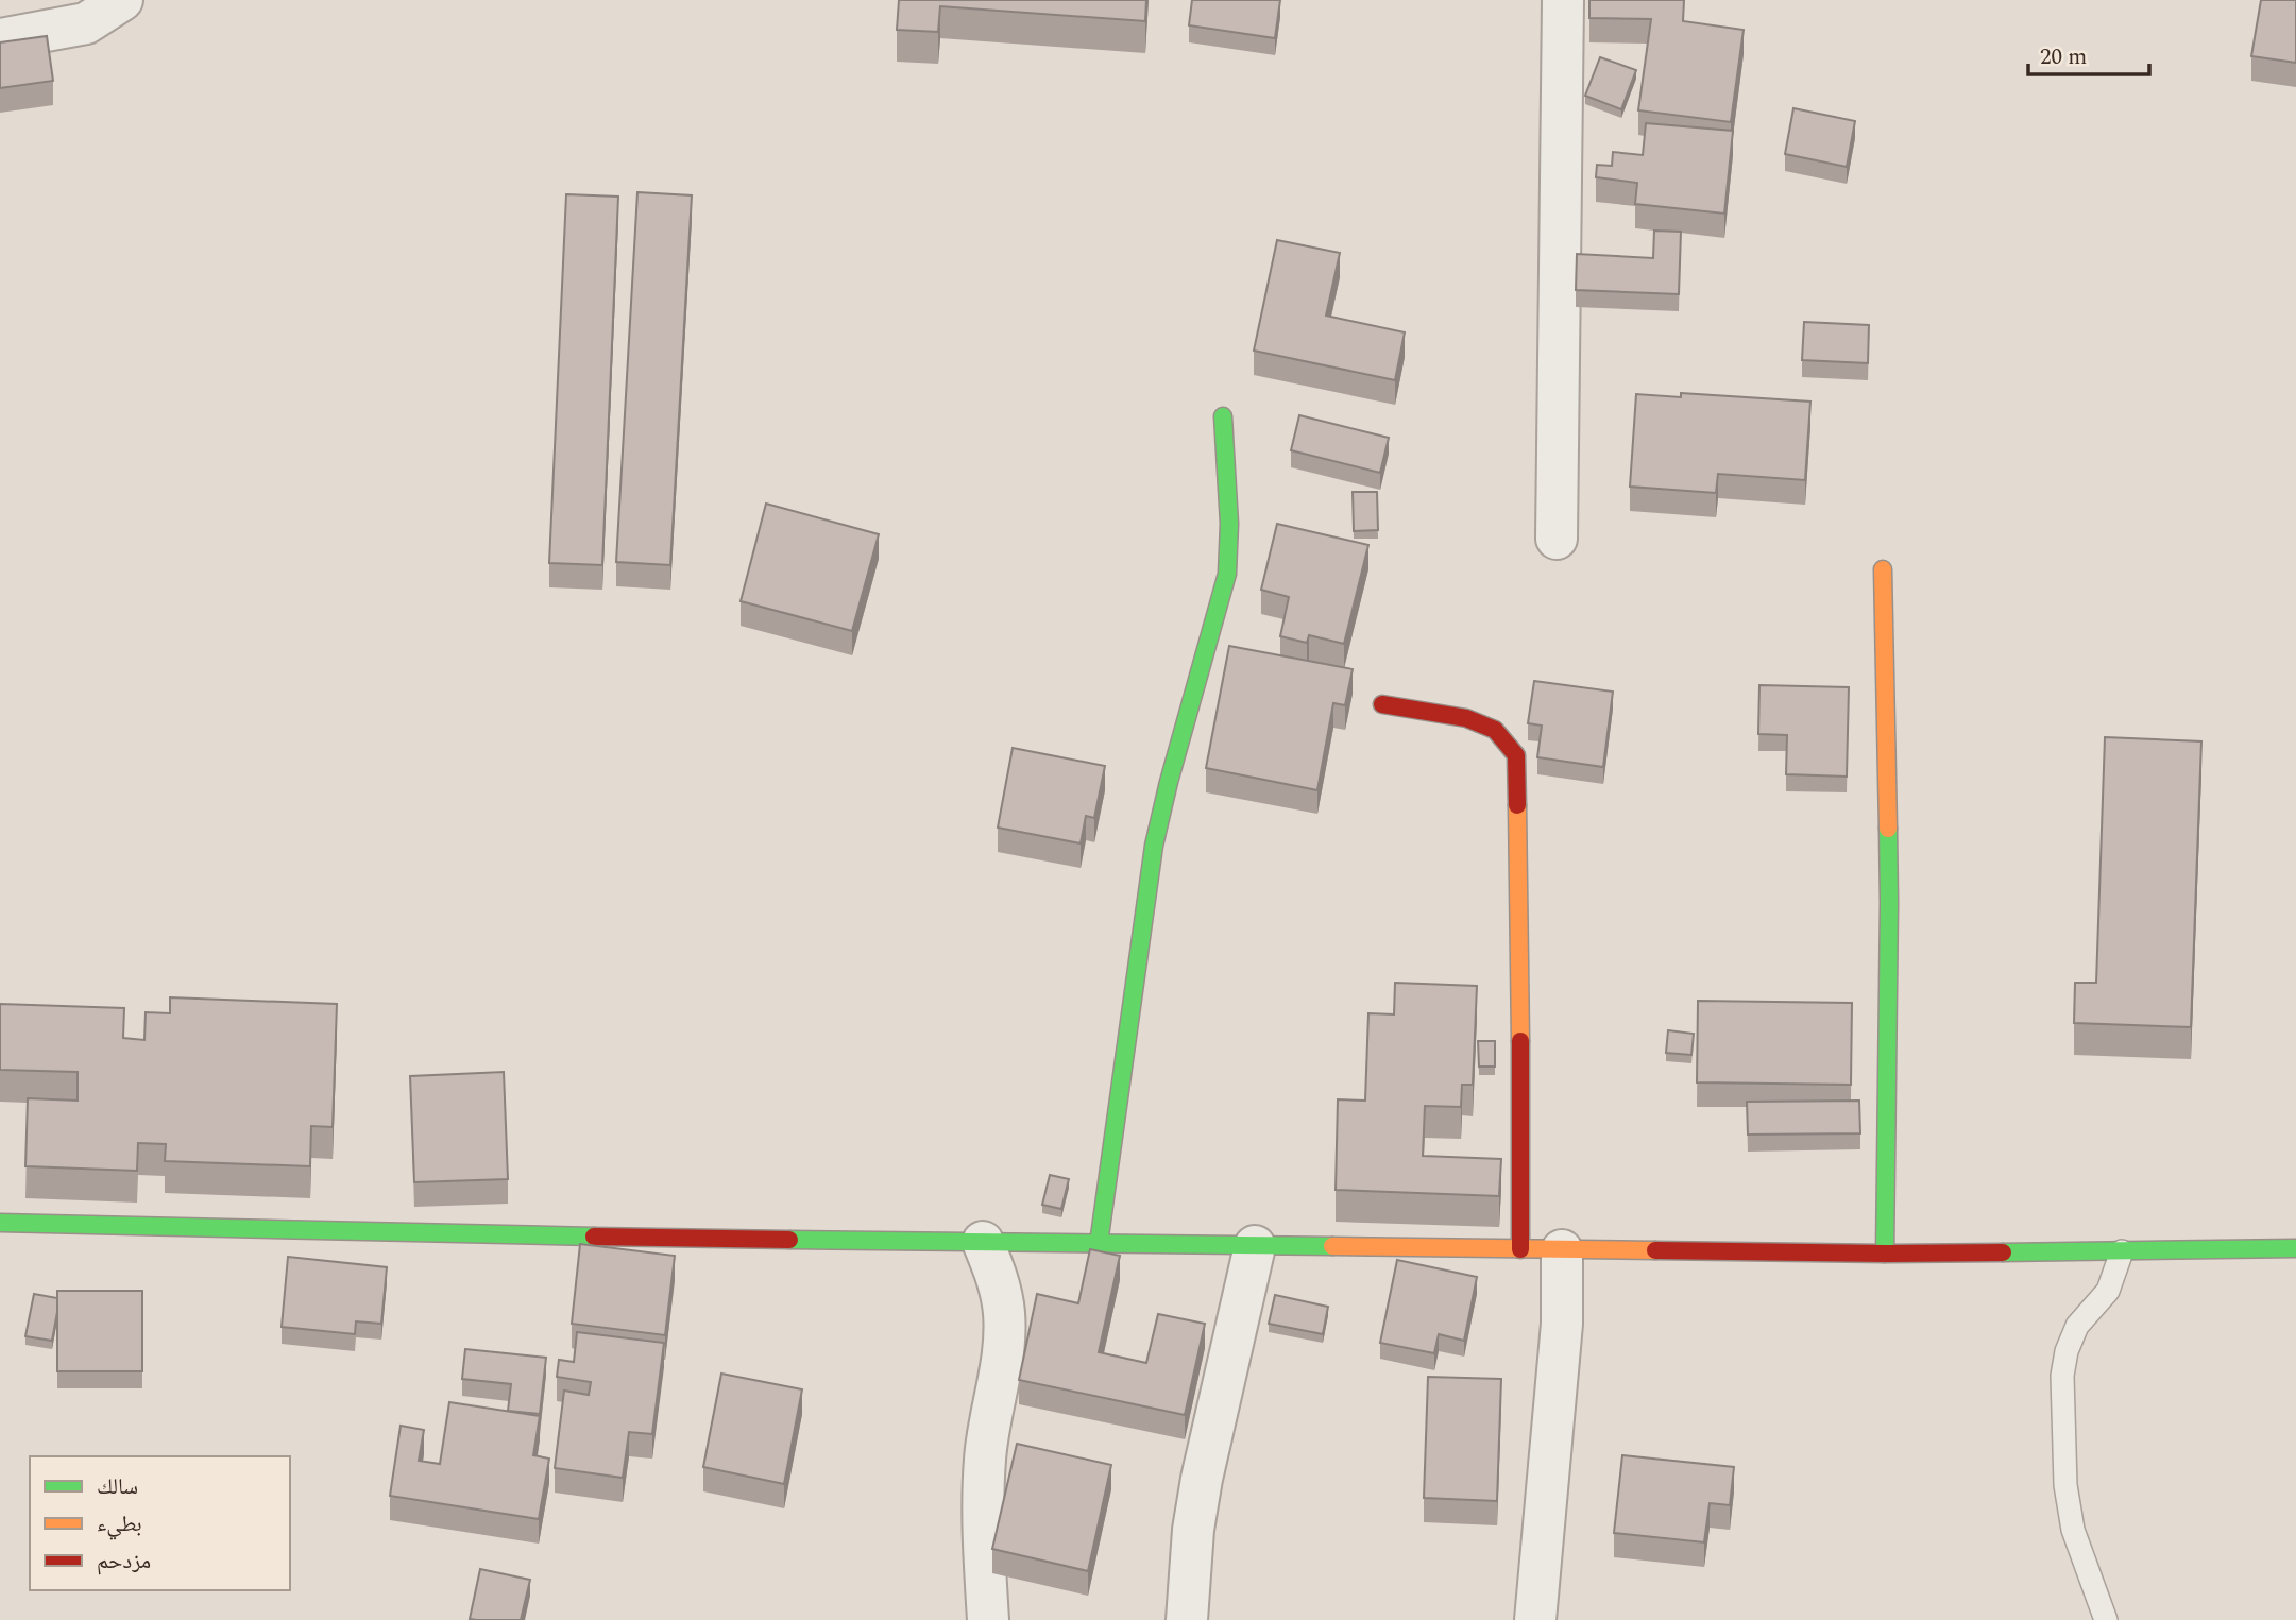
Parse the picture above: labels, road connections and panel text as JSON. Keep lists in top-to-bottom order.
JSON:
{
  "legend": ["سالك", "بطيء", "مزدحم"],
  "scale_bar": "20 m"
}
